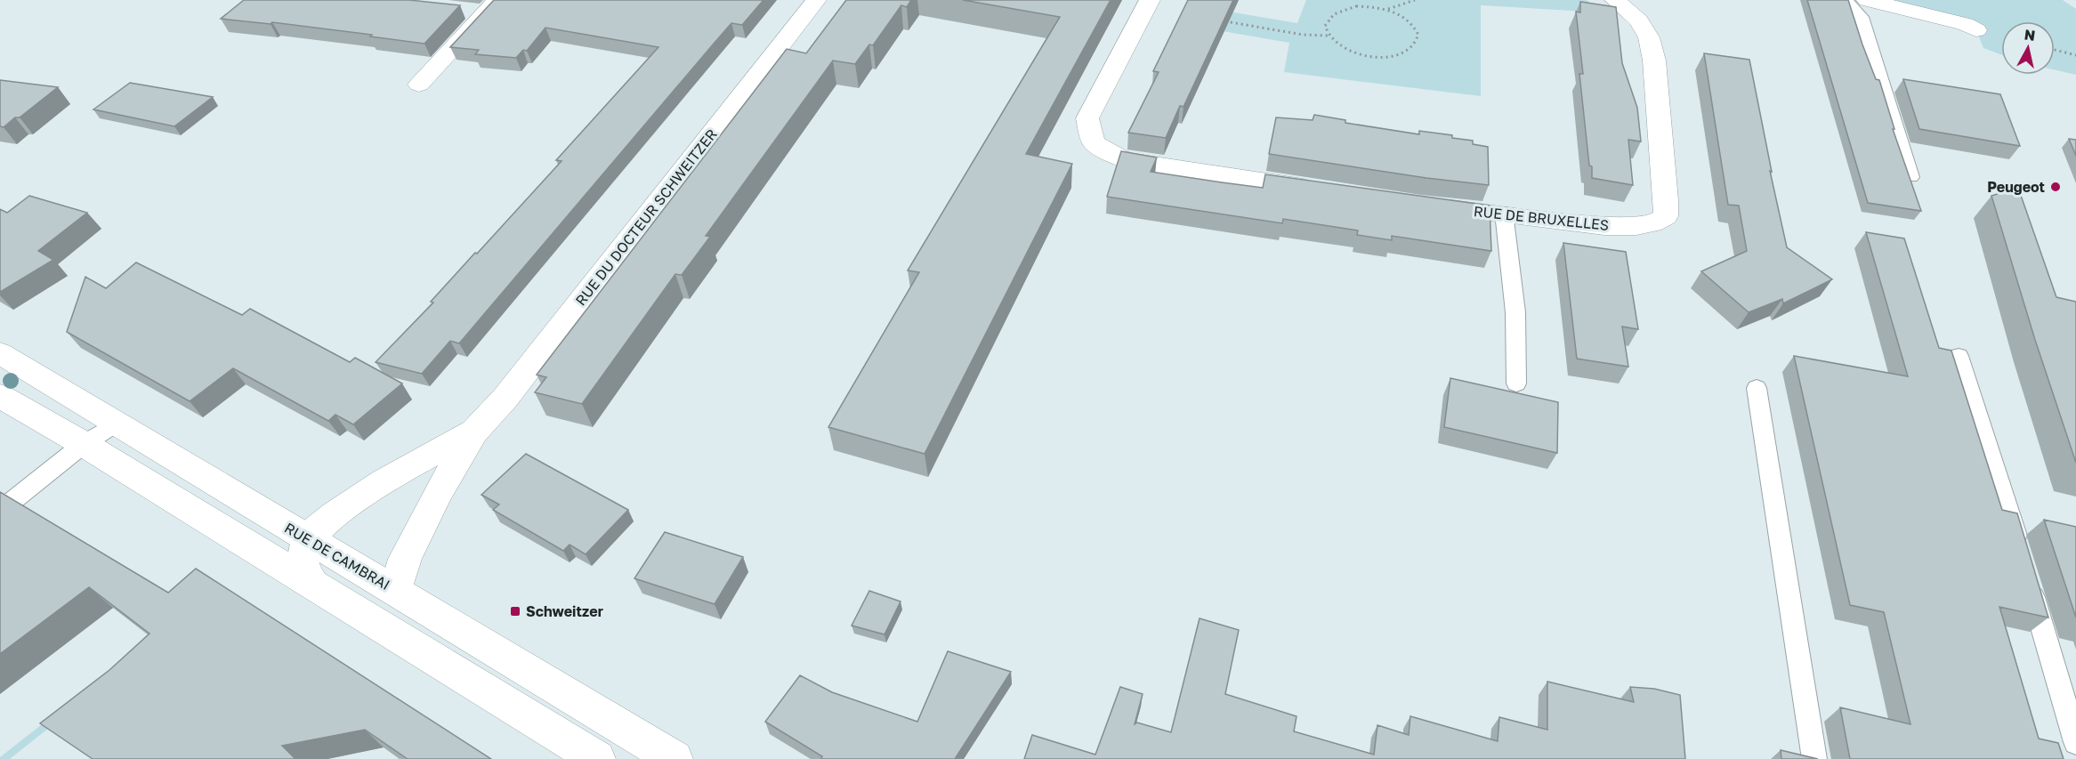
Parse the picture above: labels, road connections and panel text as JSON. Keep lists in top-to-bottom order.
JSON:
{
  "streets": {
    "street": ["RUE DU DOCTEUR SCHWEITZER", "RUE DE BRUXELLES", "RUE DE CAMBRAI"]
  },
  "places": {
    "other": ["Peugeot"],
    "transit": ["Schweitzer"]
  },
  "north": "top"
}
